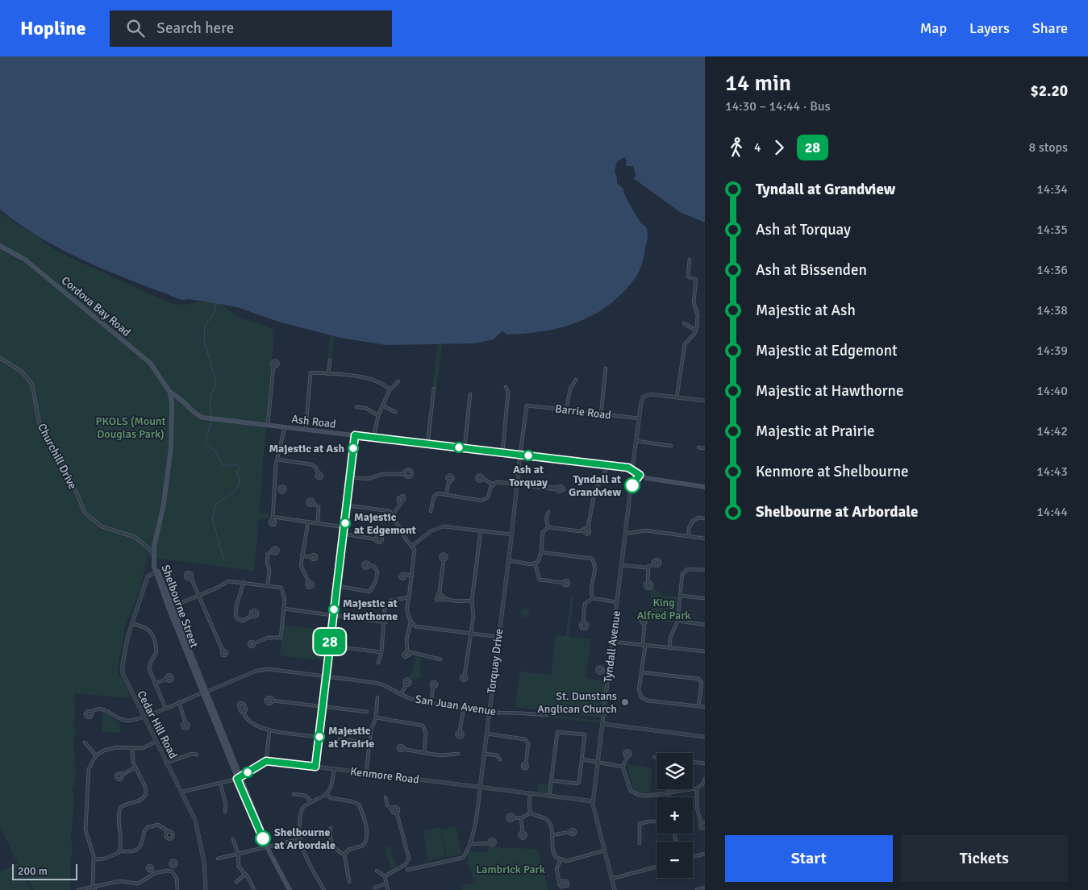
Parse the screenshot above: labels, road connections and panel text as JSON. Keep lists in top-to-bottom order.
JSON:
{
  "streets": {
    "main road": ["Cordova Bay Road", "Ash Road", "Shelbourne Street"],
    "street": [
      "Barrie Road",
      "Churchill Drive",
      "Tyndall Avenue",
      "Torquay Drive",
      "San Juan Avenue",
      "Cedar Hill Road",
      "Kenmore Road"
    ]
  },
  "crossings": [
    ["Cordova Bay Road", "Ash Road"],
    ["Barrie Road", "Torquay Drive"],
    ["Ash Road", "Torquay Drive"],
    ["Churchill Drive", "Shelbourne Street"],
    ["Shelbourne Street", "San Juan Avenue"],
    ["Shelbourne Street", "Cedar Hill Road"],
    ["Tyndall Avenue", "Kenmore Road"],
    ["Torquay Drive", "San Juan Avenue"],
    ["Torquay Drive", "Kenmore Road"],
    ["San Juan Avenue", "Cedar Hill Road"]
  ],
  "parks": ["PKOLS (Mount Douglas Park)", "King Alfred Park", "Lambrick Park"],
  "places": [
    "Majestic at Ash",
    "Ash at Torquay",
    "Tyndall at Grandview",
    "Majestic at Edgemont",
    "Majestic at Hawthorne",
    "St. Dunstans Anglican Church",
    "Majestic at Prairie",
    "Shelbourne at Arbordale"
  ],
  "lines": ["bus line 28"],
  "scale_bar": "200 m",
  "page": {
    "header": "Hopline",
    "search": "Search here",
    "nav": ["Map", "Layers", "Share"],
    "on_map": "28",
    "heading": ["14 min", "14:30 – 14:44 · Bus", "$2.20"],
    "legs": ["4", "28", "8 stops"],
    "list": [
      {
        "name": "Tyndall at Grandview",
        "value": "14:34"
      },
      {
        "name": "Ash at Torquay",
        "value": "14:35"
      },
      {
        "name": "Ash at Bissenden",
        "value": "14:36"
      },
      {
        "name": "Majestic at Ash",
        "value": "14:38"
      },
      {
        "name": "Majestic at Edgemont",
        "value": "14:39"
      },
      {
        "name": "Majestic at Hawthorne",
        "value": "14:40"
      },
      {
        "name": "Majestic at Prairie",
        "value": "14:42"
      },
      {
        "name": "Kenmore at Shelbourne",
        "value": "14:43"
      },
      {
        "name": "Shelbourne at Arbordale",
        "value": "14:44"
      }
    ],
    "map_buttons": ["+", "−"],
    "buttons": ["Start", "Tickets"],
    "scale": "200 m"
  }
}
